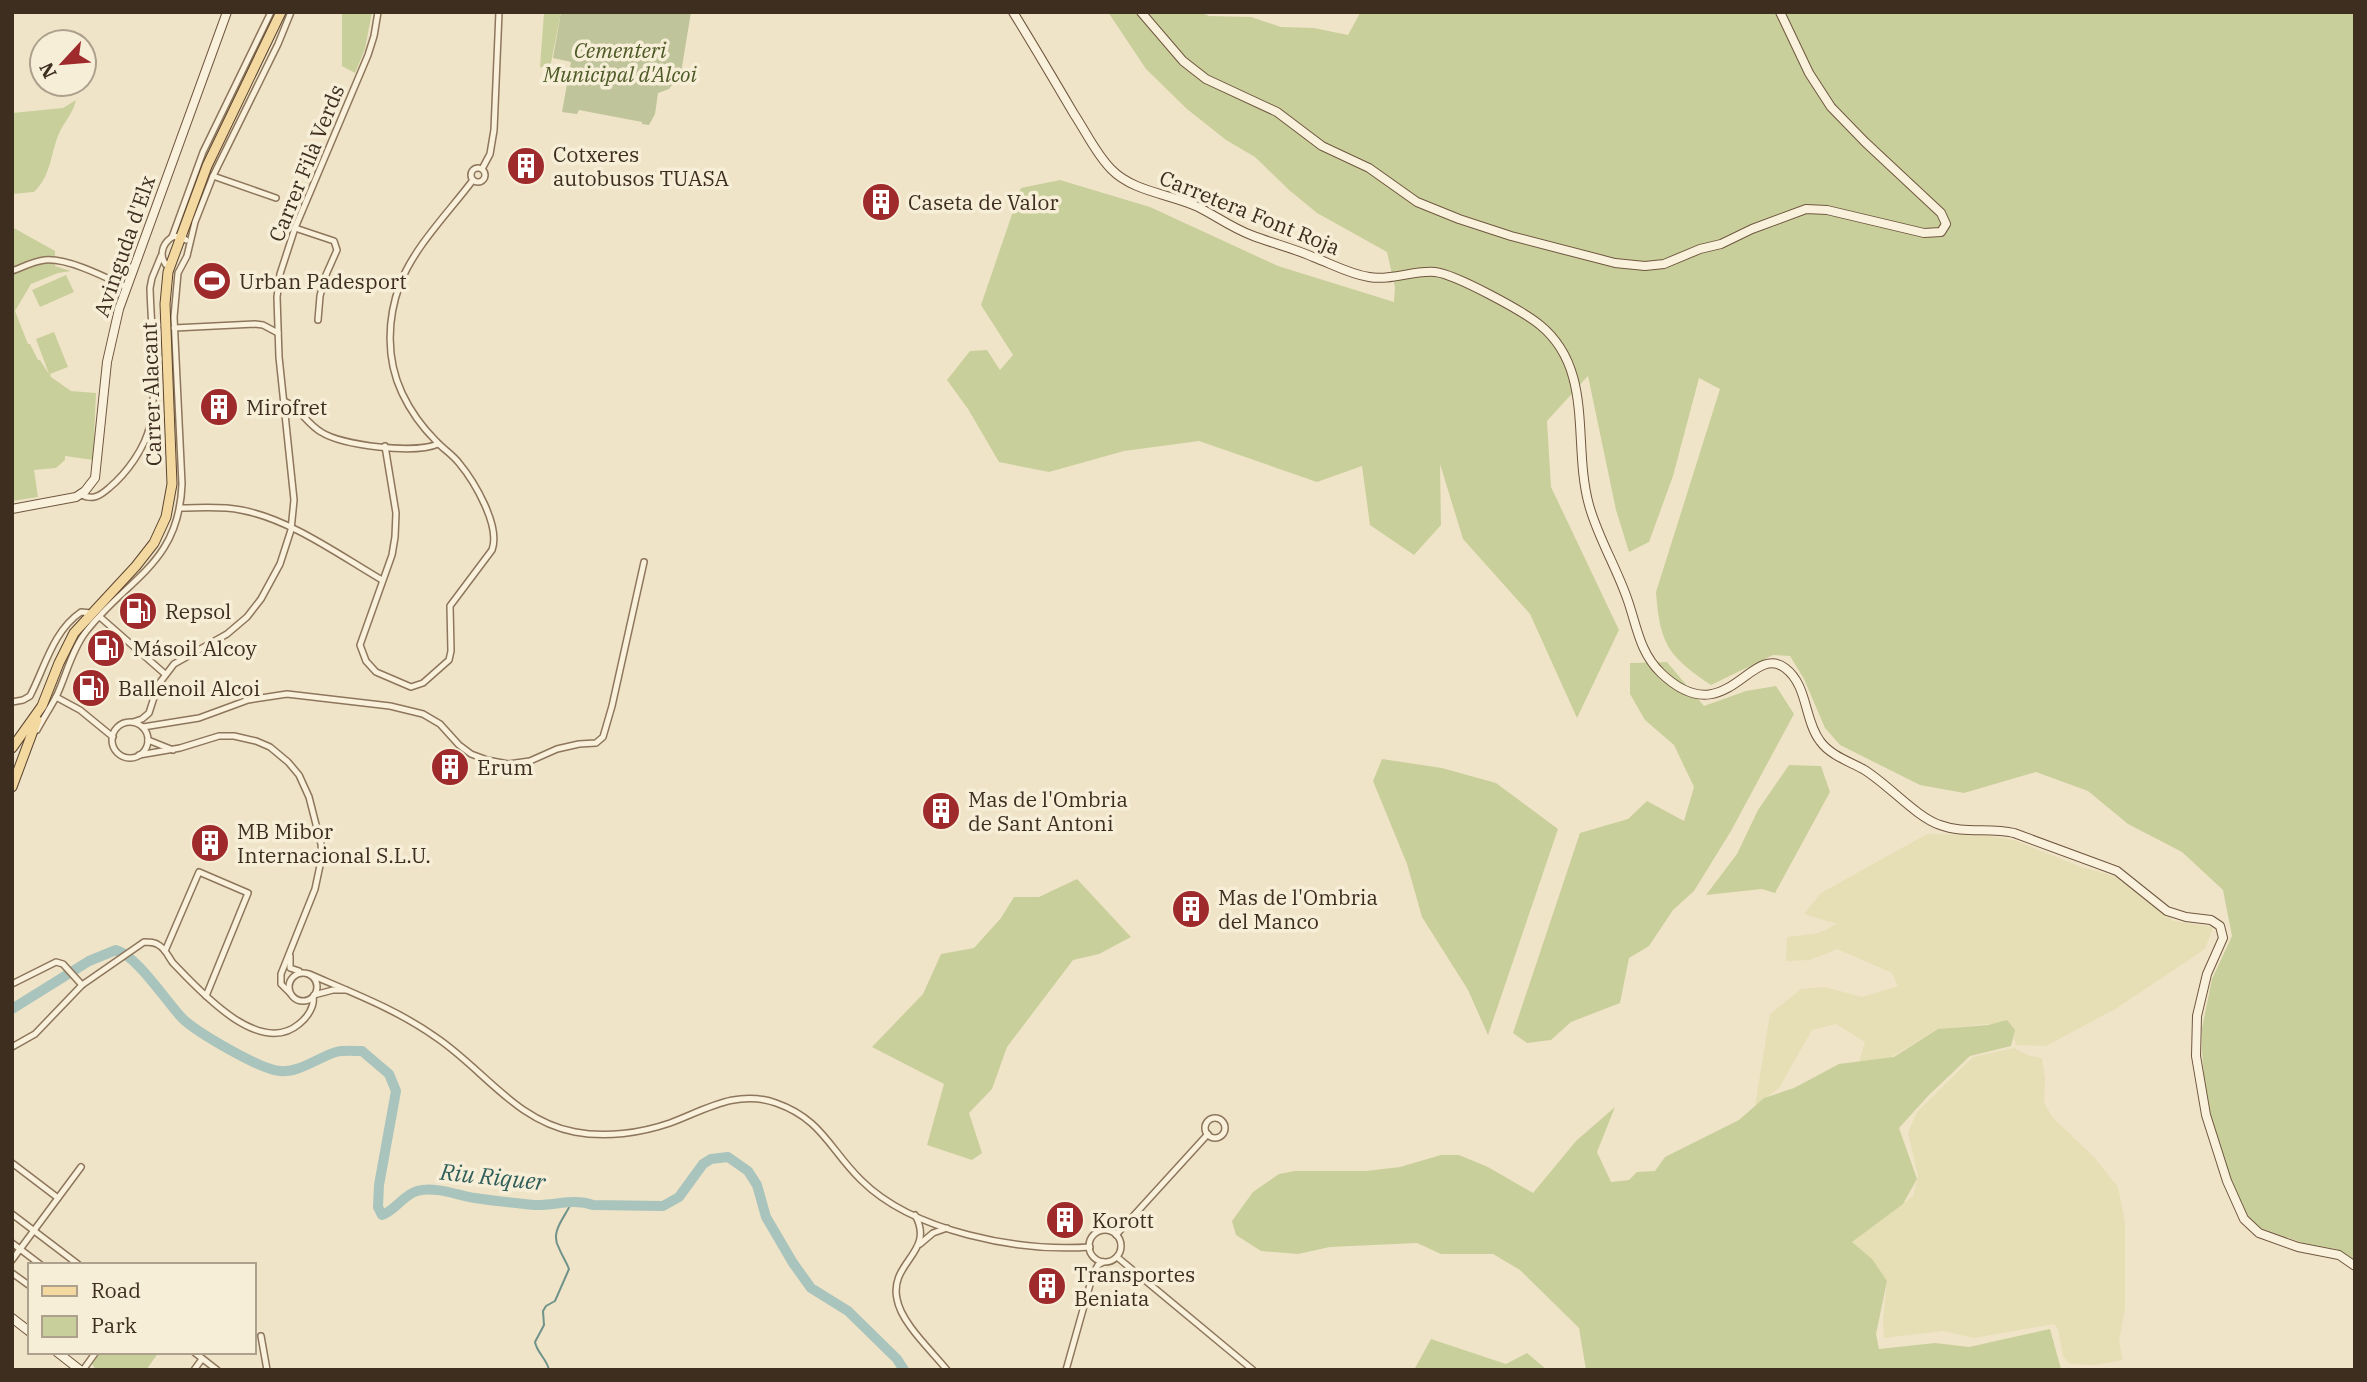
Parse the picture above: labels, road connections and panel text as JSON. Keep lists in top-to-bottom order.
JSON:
{
  "streets": {
    "main road": ["Carrer Alacant"],
    "street": ["Carrer Filà Verds", "Carretera Font Roja", "Avinguda d'Elx"]
  },
  "water": ["Riu Riquer"],
  "parks": ["Cementeri Municipal d'Alcoi"],
  "places": {
    "building": [
      "Cotxeres autobusos TUASA",
      "Caseta de Valor",
      "Mirofret",
      "Erum",
      "Mas de l'Ombria de Sant Antoni",
      "MB Mibor Internacional S.L.U.",
      "Mas de l'Ombria del Manco",
      "Korott",
      "Transportes Beniata"
    ],
    "sports": ["Urban Padesport"],
    "fuel station": ["Repsol", "Másoil Alcoy", "Ballenoil Alcoi"]
  },
  "legend": ["Road", "Park"],
  "north": "bottom left"
}
